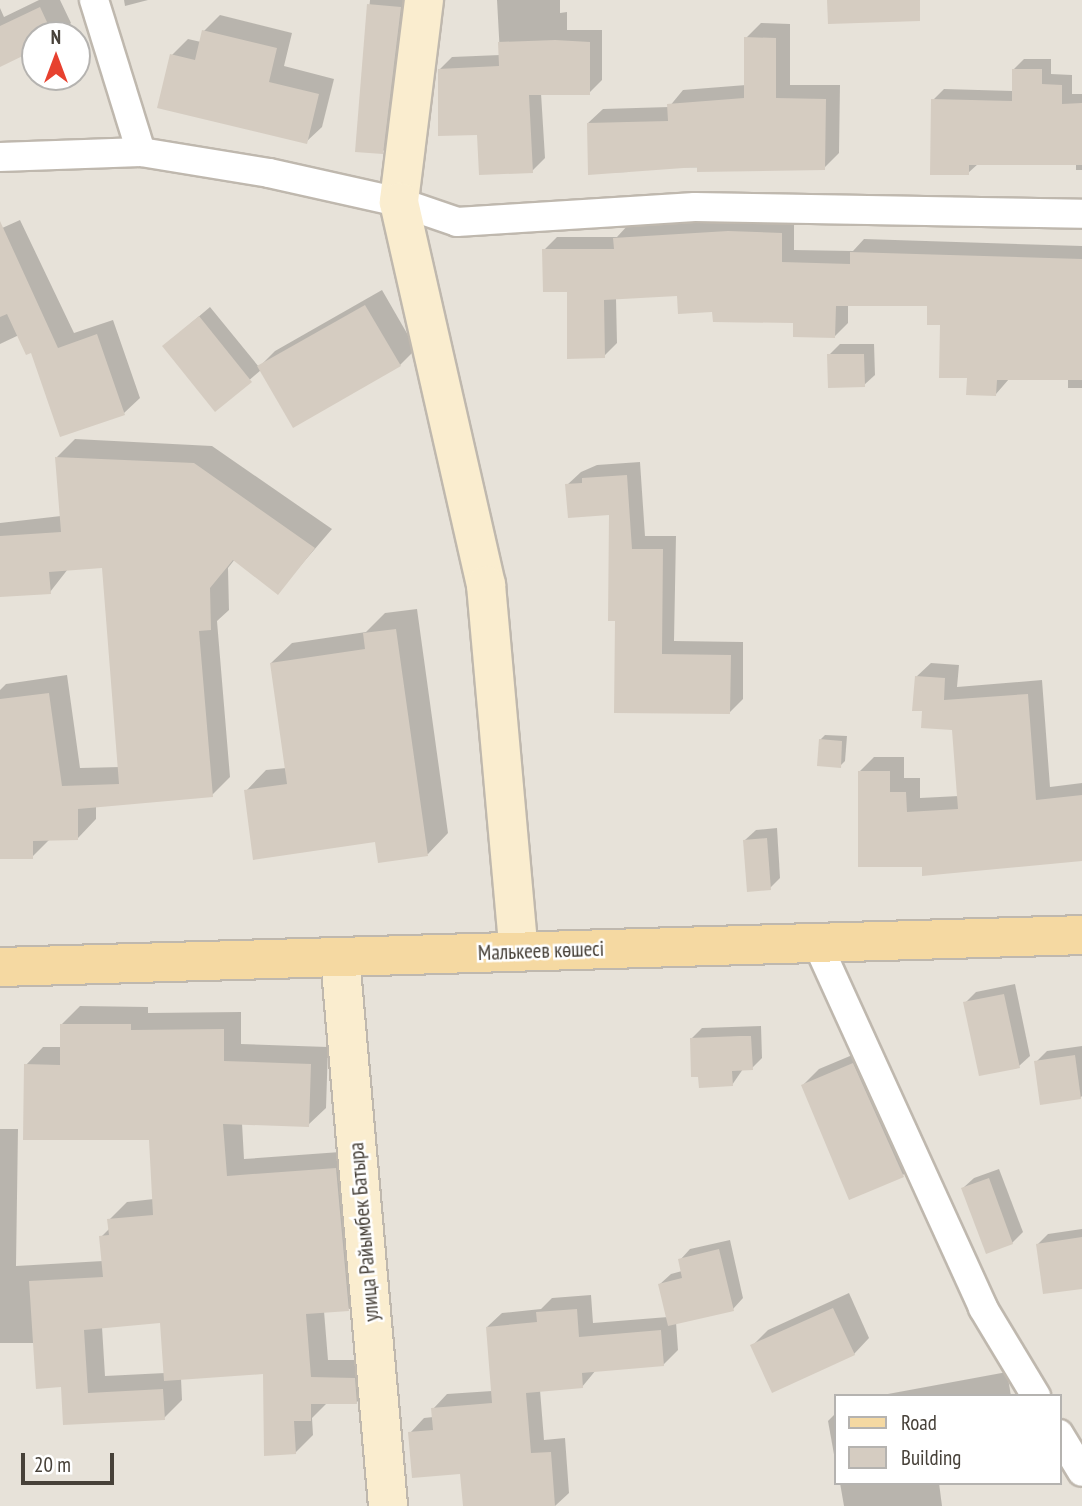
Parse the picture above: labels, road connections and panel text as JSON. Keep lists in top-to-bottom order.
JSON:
{
  "streets": {
    "main road": ["Малькеев көшесі"],
    "street": ["улица Райымбек Батыра"]
  },
  "crossings": [
    ["Малькеев көшесі", "улица Райымбек Батыра"]
  ],
  "legend": ["Road", "Building"],
  "scale_bar": "20 m",
  "north": "top"
}
